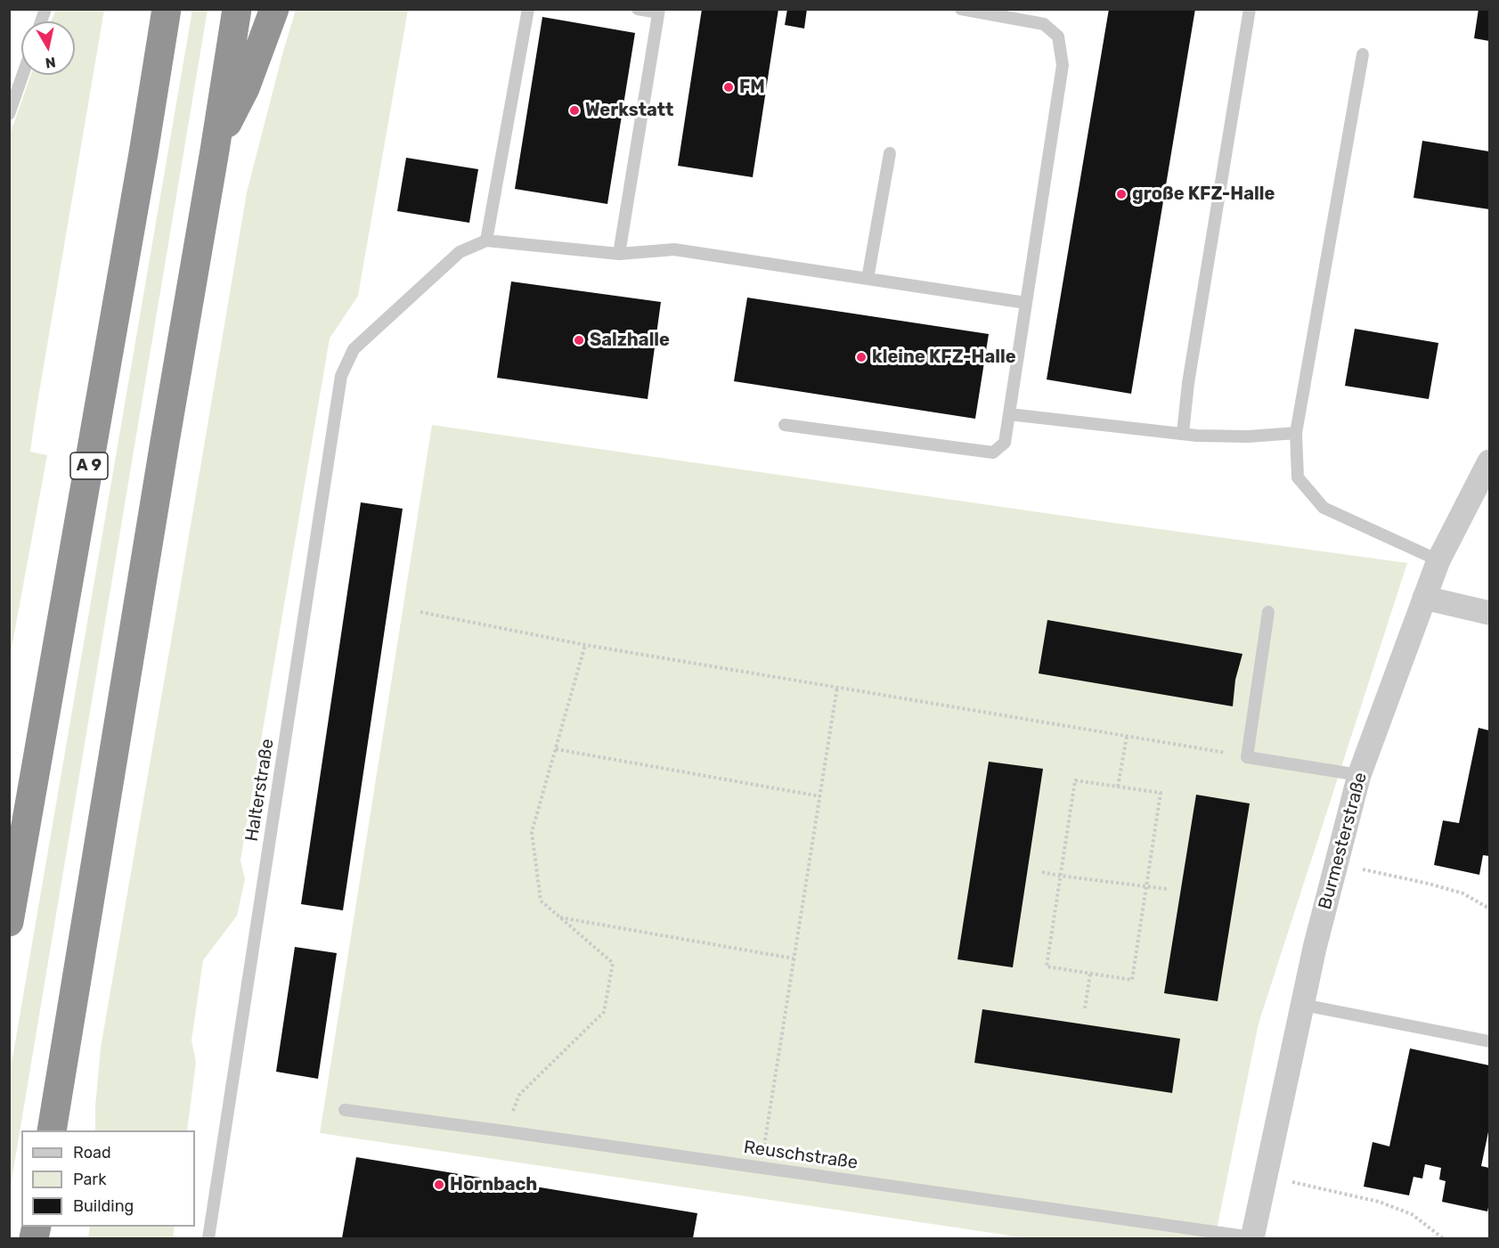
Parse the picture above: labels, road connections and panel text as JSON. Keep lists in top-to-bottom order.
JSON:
{
  "streets": {
    "highway": ["A 9"],
    "street": ["Burmesterstraße"],
    "lane": ["Halterstraße", "Reuschstraße"]
  },
  "crossings": [
    ["Burmesterstraße", "Reuschstraße"]
  ],
  "places": [
    "FM",
    "Werkstatt",
    "große KFZ-Halle",
    "Salzhalle",
    "kleine KFZ-Halle",
    "Hornbach"
  ],
  "legend": ["Road", "Park", "Building"],
  "north": "bottom"
}
